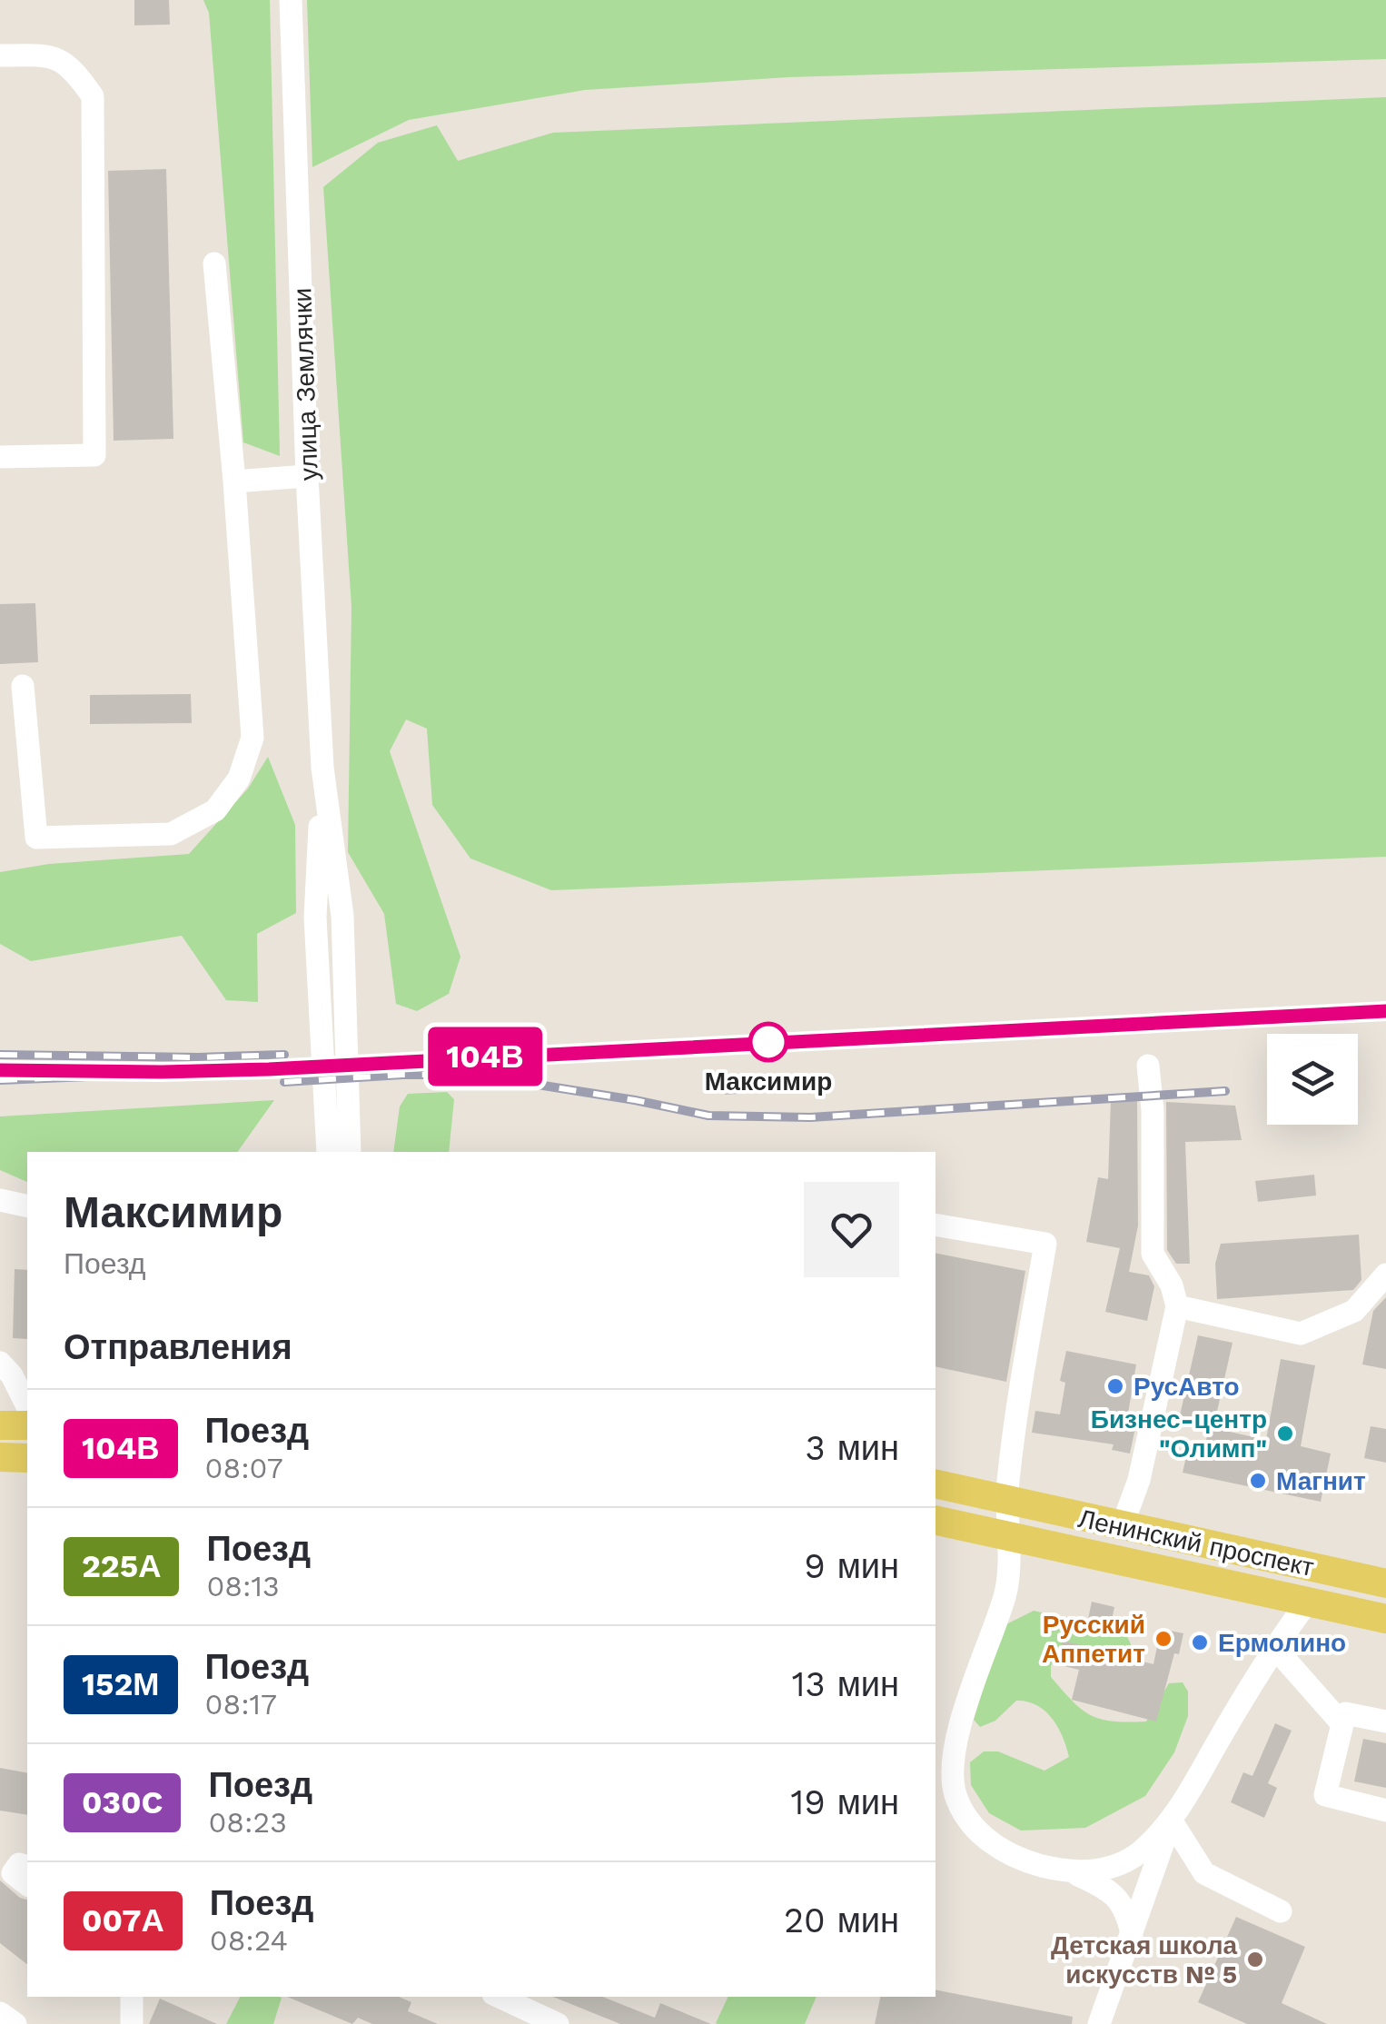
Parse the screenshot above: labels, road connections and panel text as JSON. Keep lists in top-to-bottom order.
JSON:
{
  "streets": {
    "main road": ["Ленинский проспект"],
    "street": ["улица Землячки"]
  },
  "places": [
    "Максимир",
    "РусАвто",
    "Бизнес-центр \"Олимп\"",
    "Магнит",
    "Русский Аппетит",
    "Ермолино",
    "Детская школа искусств № 5"
  ],
  "page": {
    "on_map": "104В",
    "heading": [
      ["Максимир", "Поезд"],
      "Отправления"
    ],
    "list": [
      {
        "mark": "104В",
        "name": "Поезд",
        "note": "08:07",
        "value": "3 мин"
      },
      {
        "mark": "225А",
        "name": "Поезд",
        "note": "08:13",
        "value": "9 мин"
      },
      {
        "mark": "152М",
        "name": "Поезд",
        "note": "08:17",
        "value": "13 мин"
      },
      {
        "mark": "030C",
        "name": "Поезд",
        "note": "08:23",
        "value": "19 мин"
      },
      {
        "mark": "007А",
        "name": "Поезд",
        "note": "08:24",
        "value": "20 мин"
      }
    ]
  }
}
